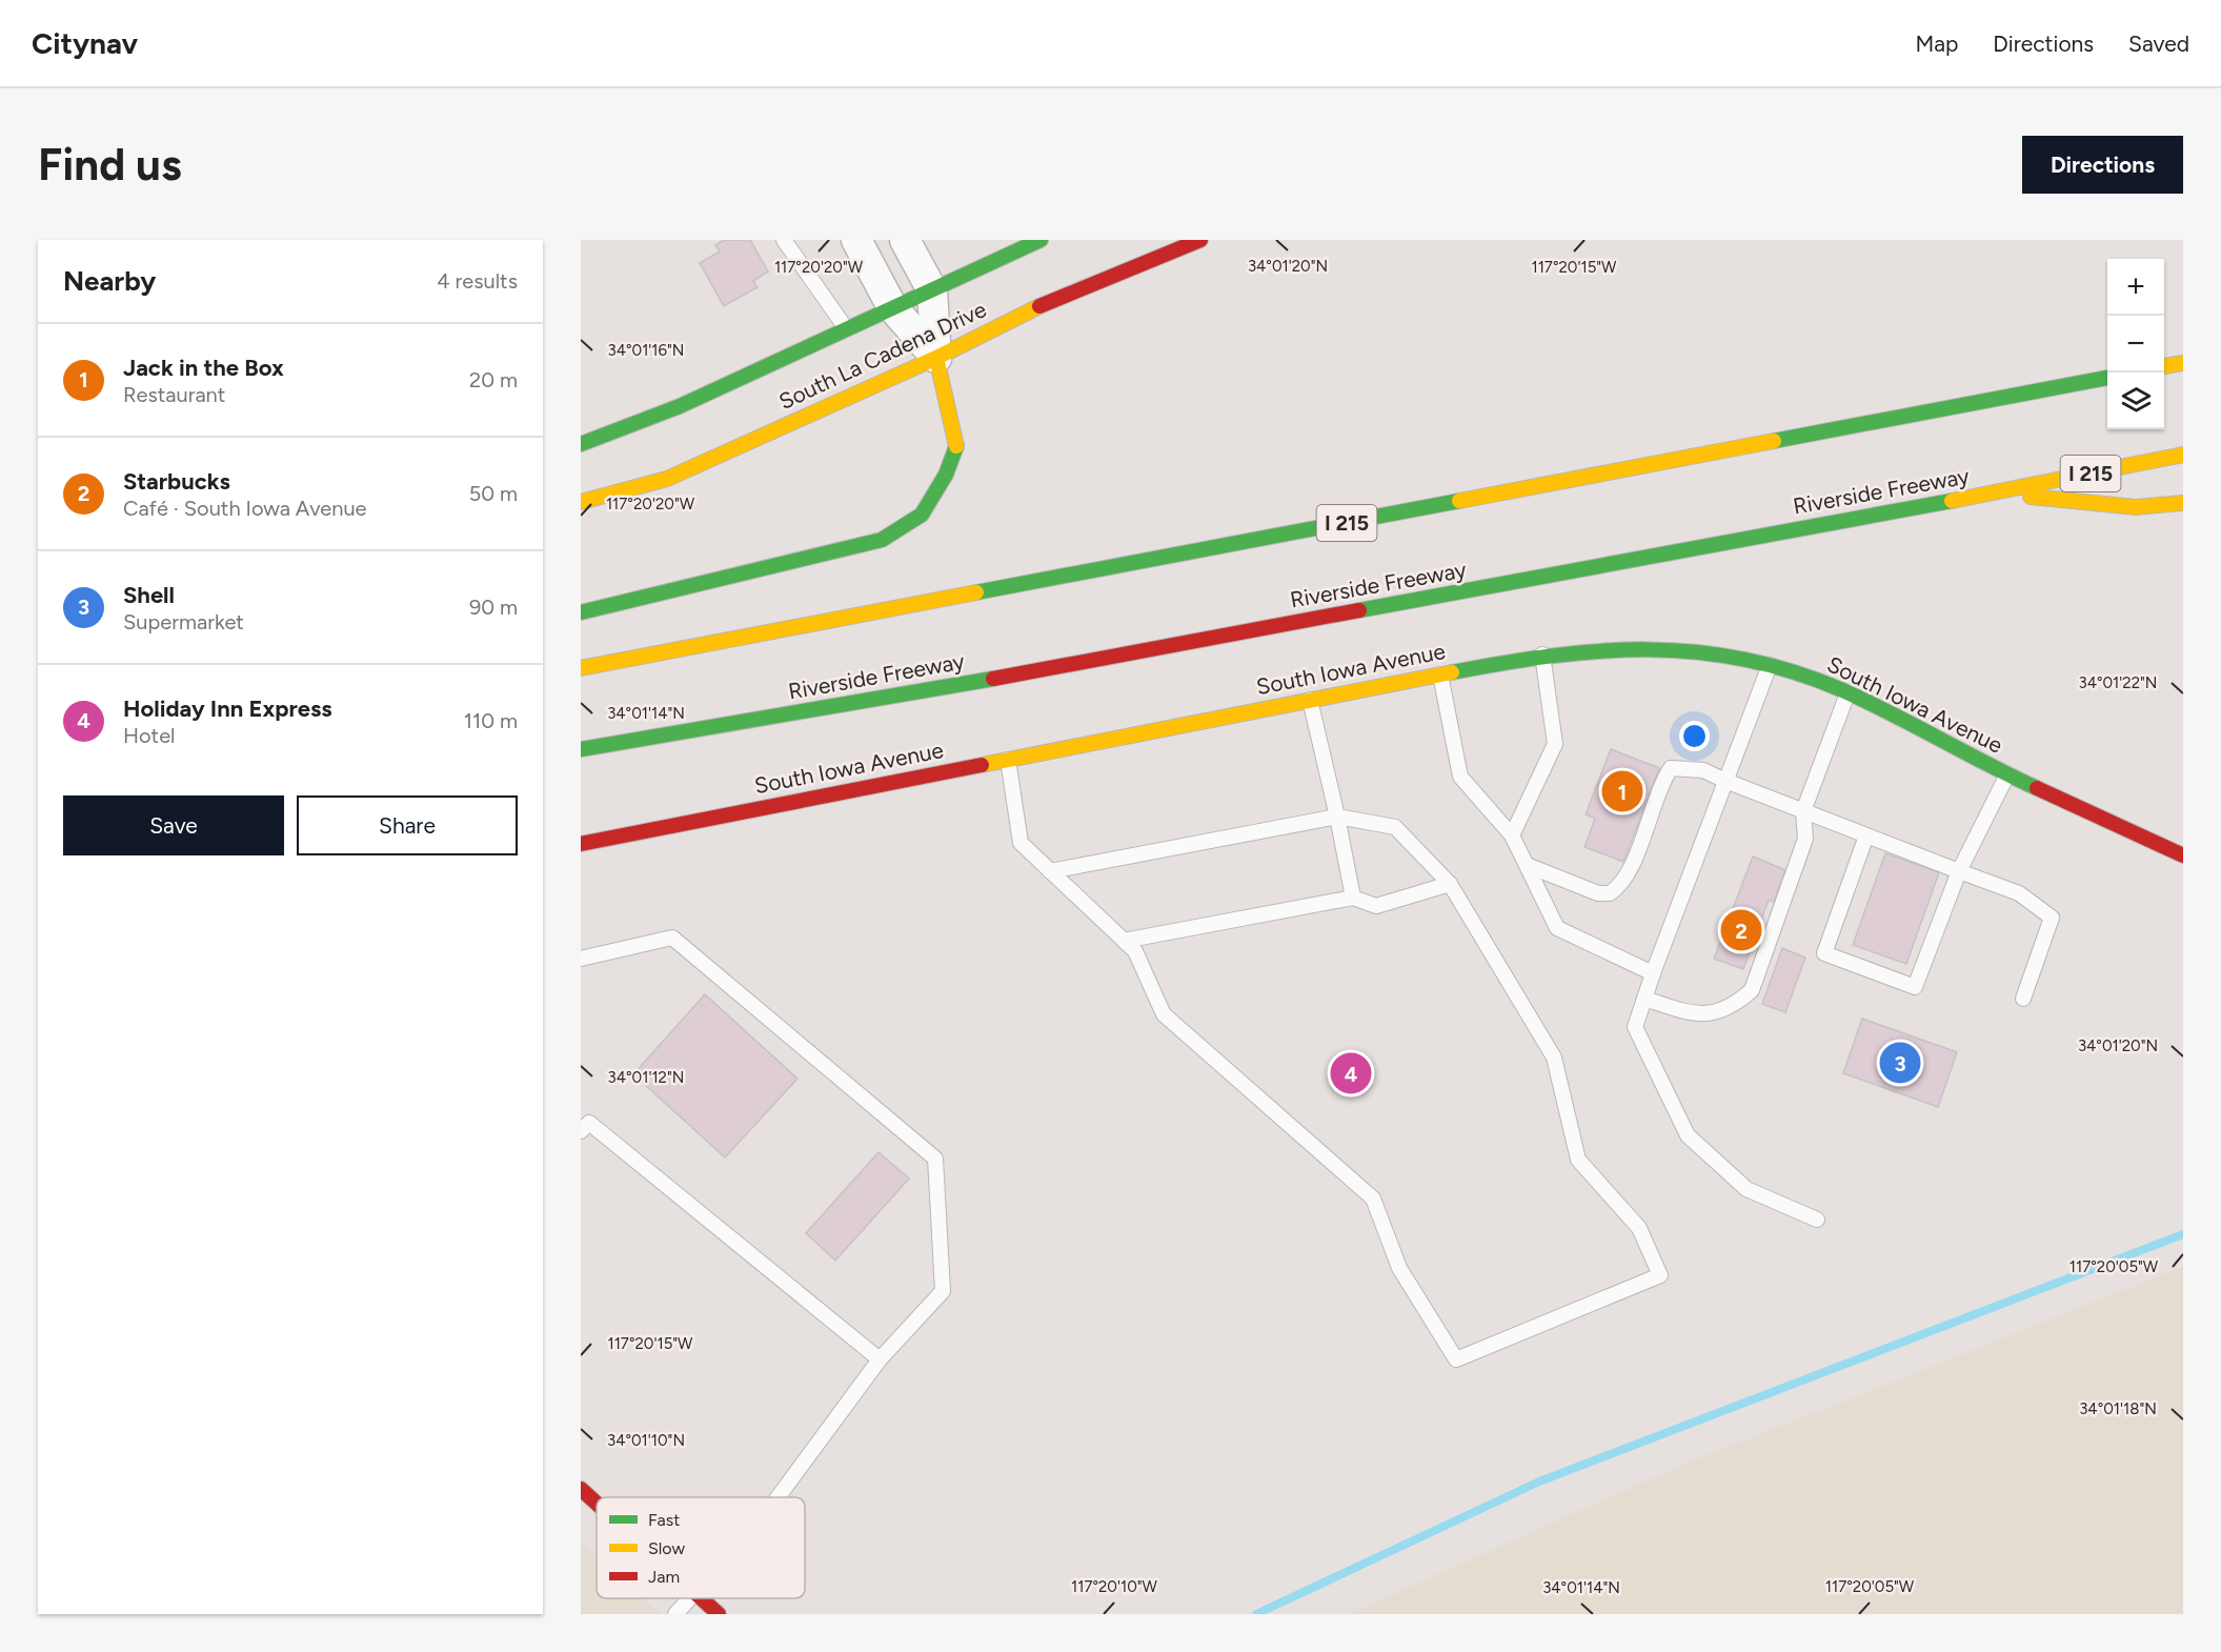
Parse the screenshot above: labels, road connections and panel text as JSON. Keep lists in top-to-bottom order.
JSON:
{
  "streets": {
    "main road": [
      "South La Cadena Drive",
      "I 215",
      "Riverside Freeway",
      "South Iowa Avenue"
    ]
  },
  "legend": ["Fast", "Slow", "Jam"],
  "page": {
    "header": "Citynav",
    "nav": ["Map", "Directions", "Saved"],
    "buttons": [
      "Directions",
      ["Save", "Share"]
    ],
    "title": "Find us",
    "heading": ["Nearby", "4 results"],
    "map_buttons": ["+", "−"],
    "list": [
      {
        "mark": "1",
        "name": "Jack in the Box",
        "note": "Restaurant",
        "value": "20 m"
      },
      {
        "mark": "2",
        "name": "Starbucks",
        "note": "Café · South Iowa Avenue",
        "value": "50 m"
      },
      {
        "mark": "3",
        "name": "Shell",
        "note": "Supermarket",
        "value": "90 m"
      },
      {
        "mark": "4",
        "name": "Holiday Inn Express",
        "note": "Hotel",
        "value": "110 m"
      }
    ],
    "pins": [
      "1",
      "2",
      "3",
      "4"
    ]
  },
  "coordinates": [
    "34°01'20\"N",
    "117°20'20\"W",
    "117°20'15\"W",
    "34°01'16\"N",
    "34°01'22\"N",
    "34°01'14\"N",
    "34°01'12\"N",
    "117°20'05\"W",
    "34°01'18\"N",
    "34°01'10\"N",
    "117°20'10\"W"
  ]
}
